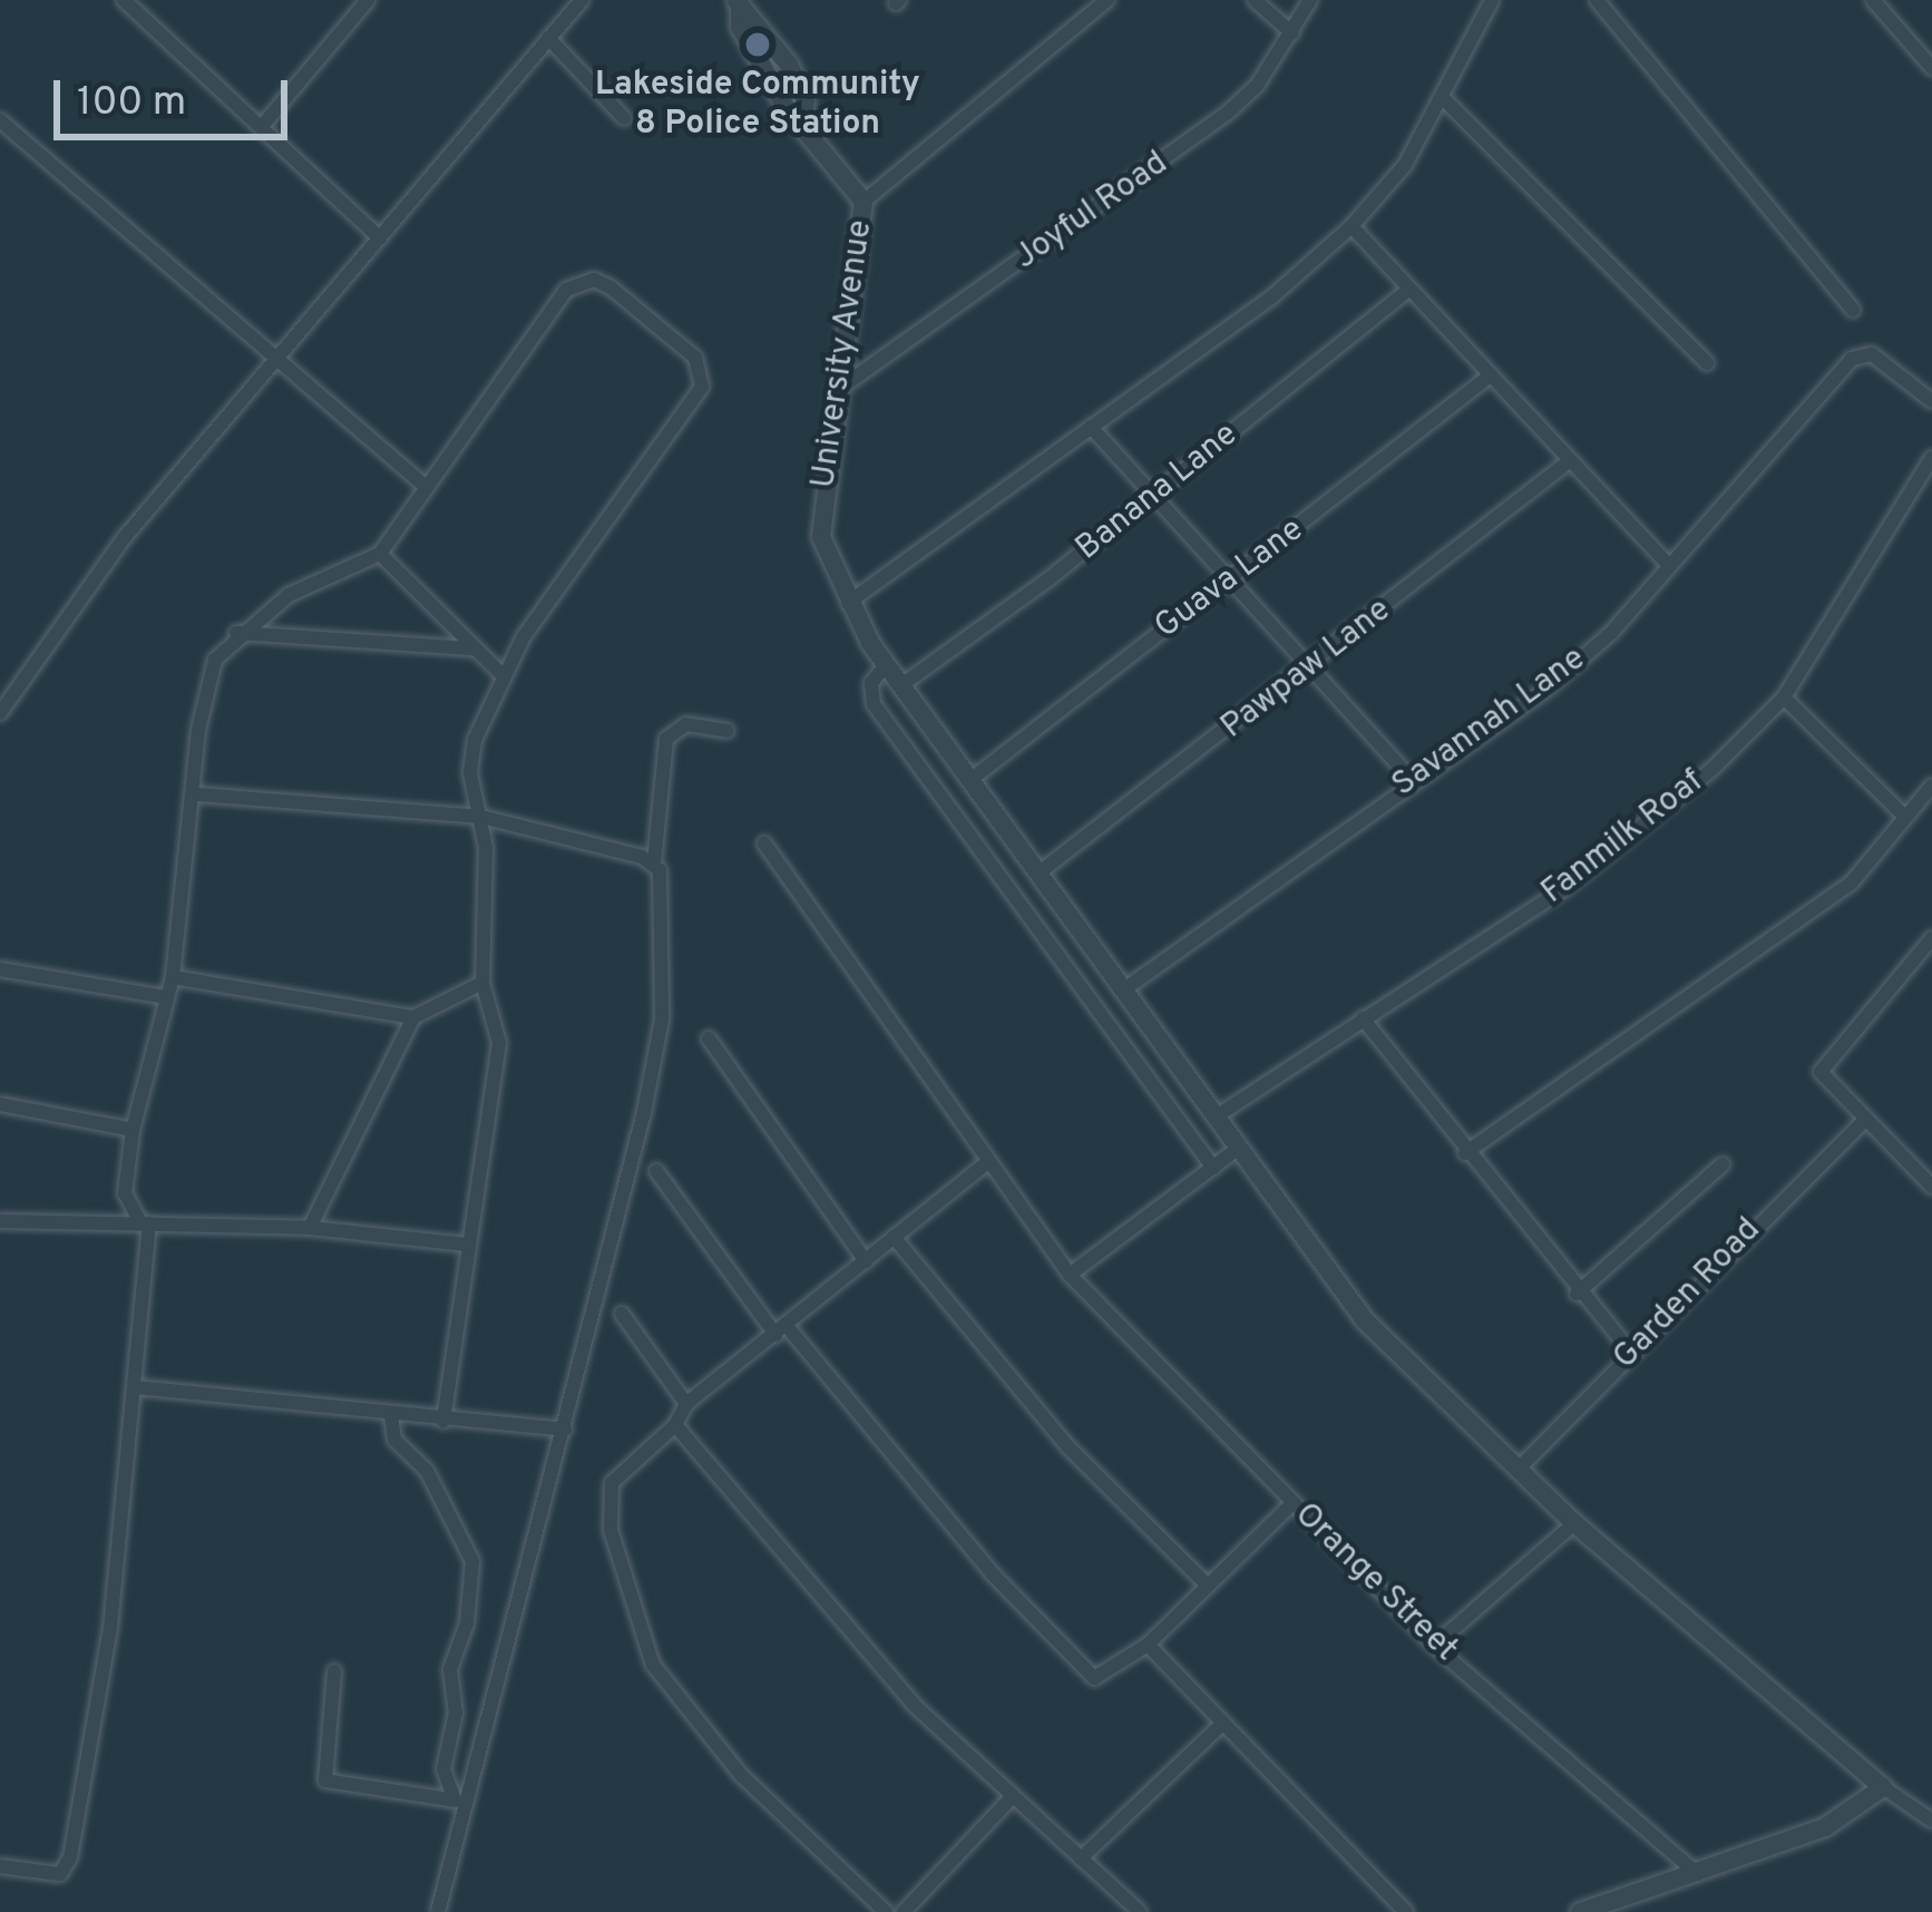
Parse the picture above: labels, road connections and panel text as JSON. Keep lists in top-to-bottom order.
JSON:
{
  "streets": {
    "street": [
      "Joyful Road",
      "University Avenue",
      "Banana Lane",
      "Guava Lane",
      "Pawpaw Lane",
      "Savannah Lane",
      "Fanmilk Roaf",
      "Garden Road",
      "Orange Street"
    ]
  },
  "crossings": [
    ["Joyful Road", "University Avenue"],
    ["University Avenue", "Banana Lane"],
    ["University Avenue", "Guava Lane"],
    ["University Avenue", "Pawpaw Lane"],
    ["University Avenue", "Savannah Lane"],
    ["University Avenue", "Fanmilk Roaf"],
    ["University Avenue", "Garden Road"]
  ],
  "places": ["Lakeside Community 8 Police Station"],
  "scale_bar": "100 m"
}
